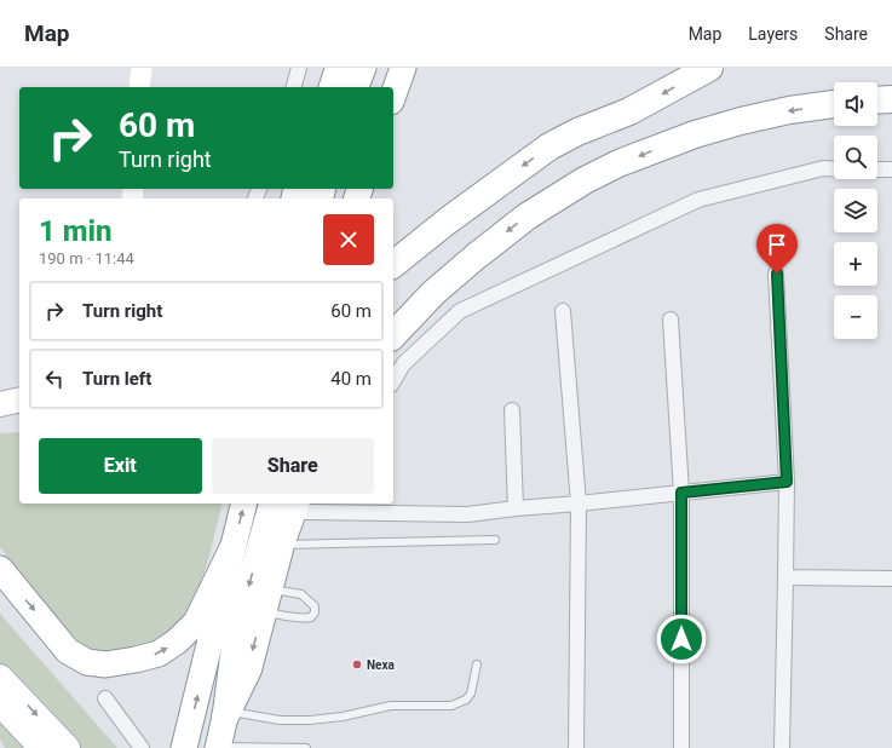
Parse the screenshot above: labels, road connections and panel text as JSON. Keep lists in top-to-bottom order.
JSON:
{
  "places": ["Nexa"],
  "page": {
    "header": "Map",
    "nav": ["Map", "Layers", "Share"],
    "map_buttons": ["+", "−"],
    "turn": ["60 m", "Turn right"],
    "heading": ["1 min", "190 m · 11:44"],
    "list": [
      {
        "name": "Turn right",
        "value": "60 m"
      },
      {
        "name": "Turn left",
        "value": "40 m"
      }
    ],
    "buttons": ["Exit", "Share"]
  }
}
